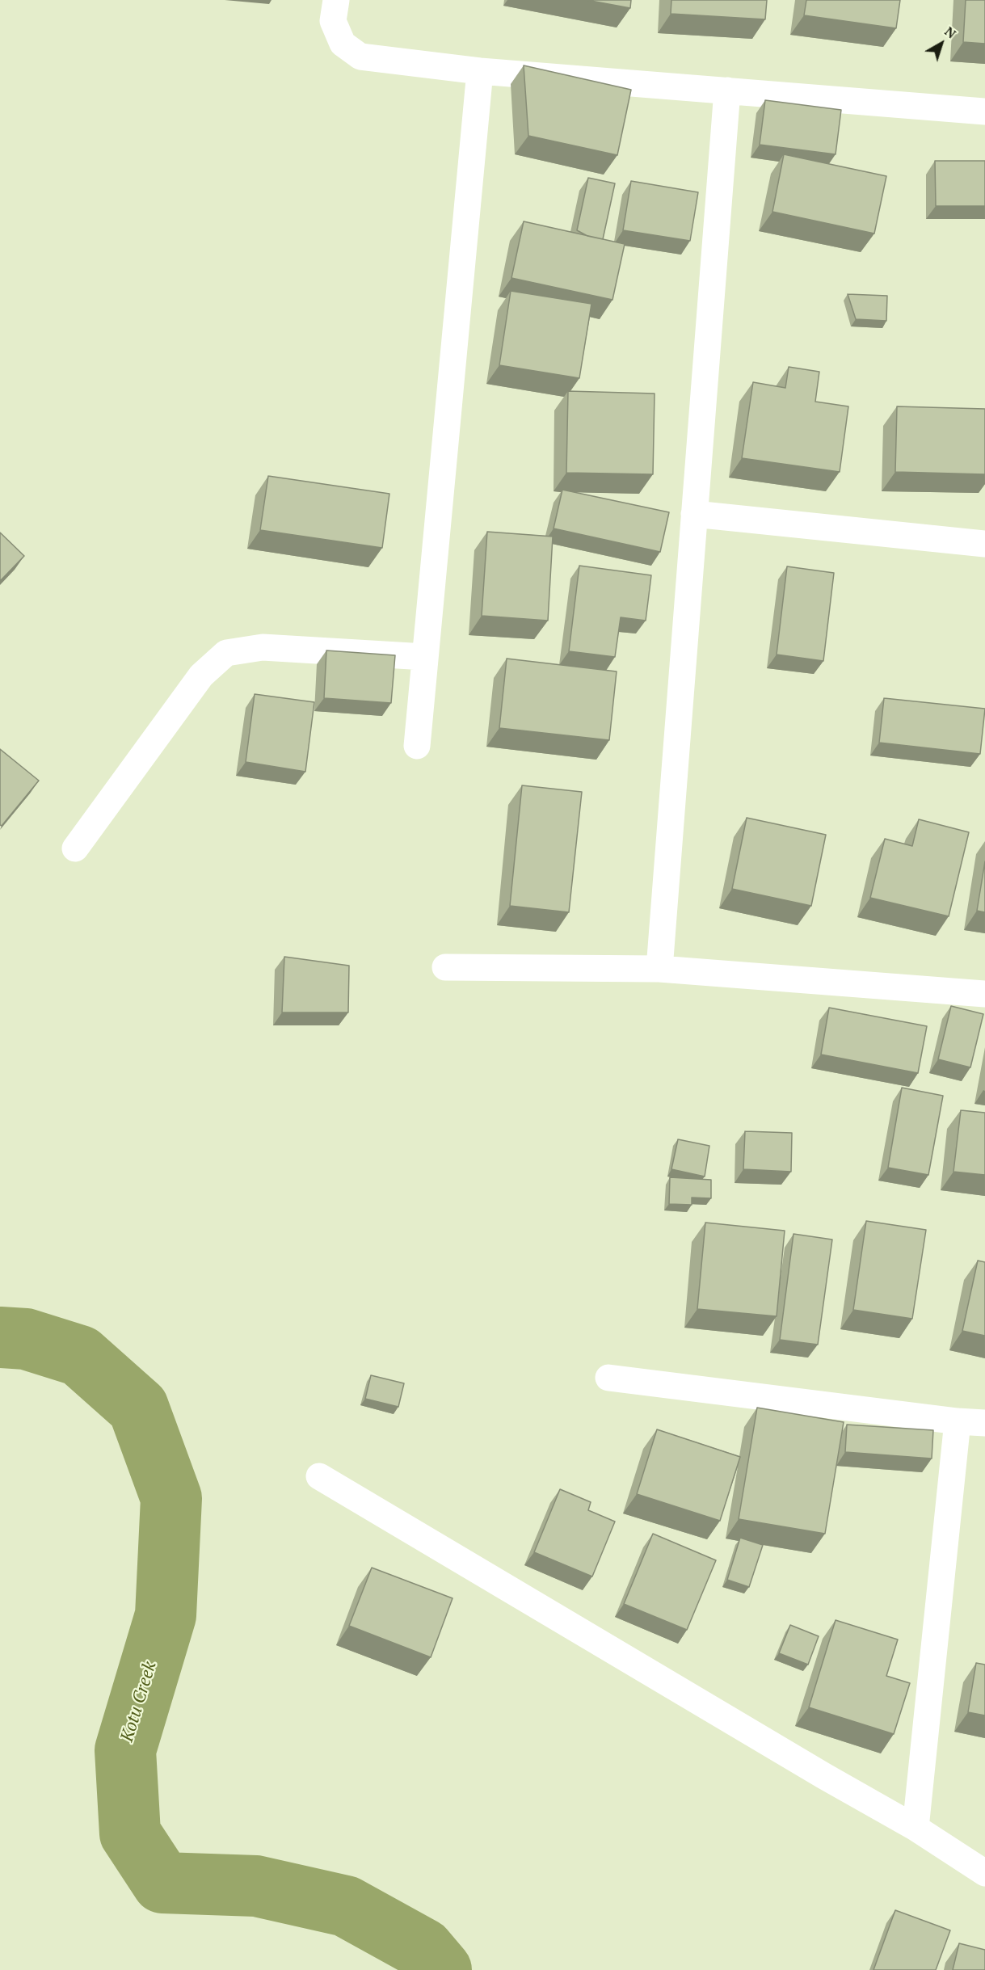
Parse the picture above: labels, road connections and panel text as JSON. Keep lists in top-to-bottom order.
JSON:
{
  "water": ["Kotu Creek"],
  "north": "top right"
}
